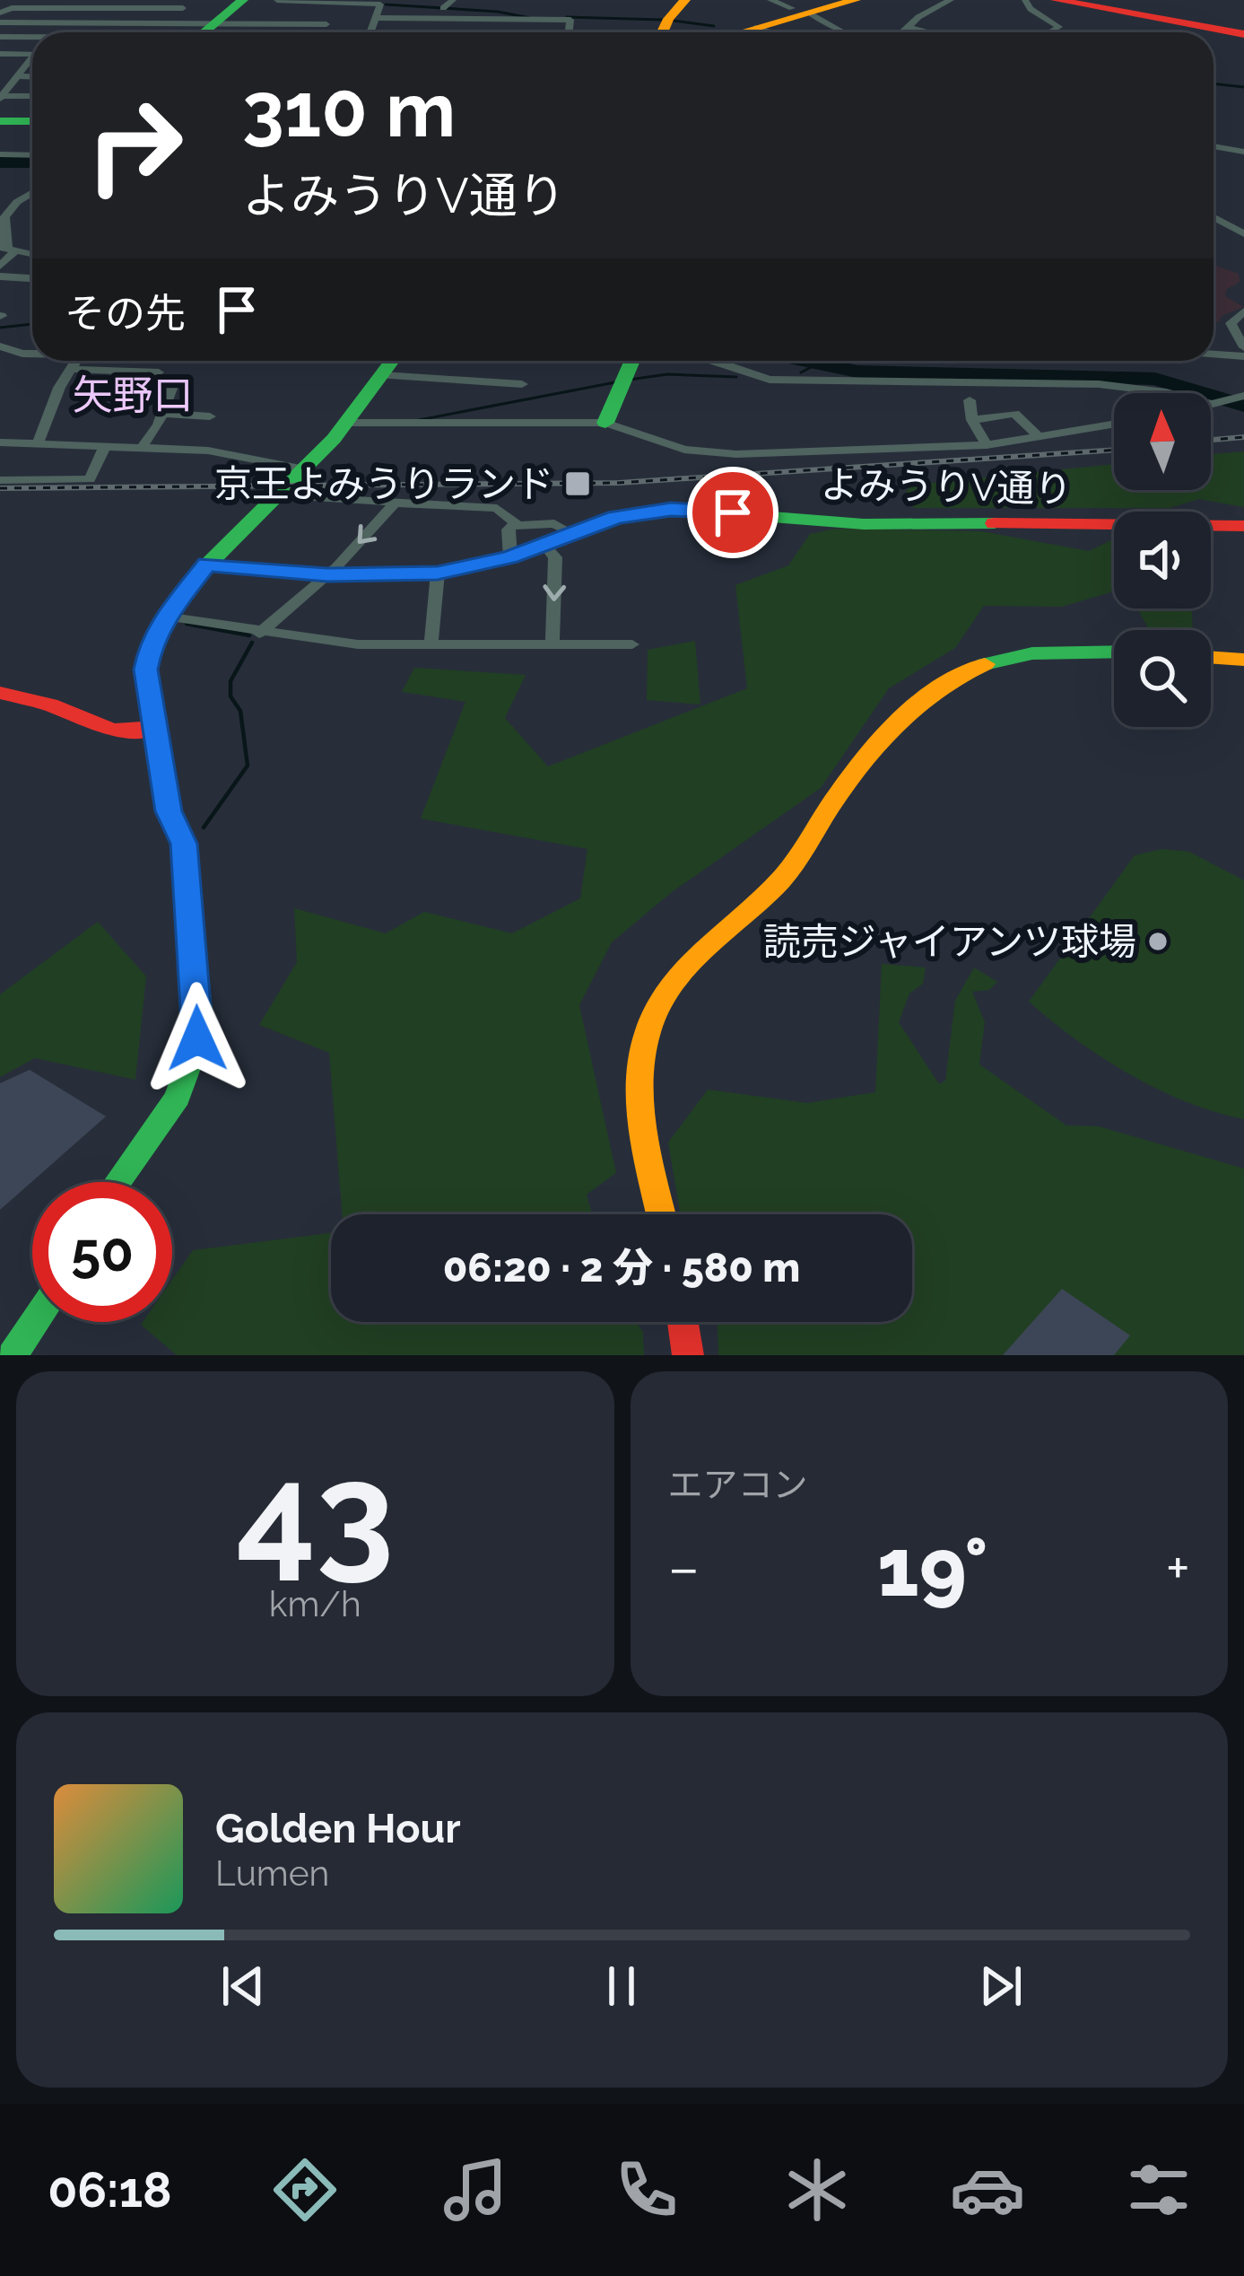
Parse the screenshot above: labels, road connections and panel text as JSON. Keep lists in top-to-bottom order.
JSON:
{
  "streets": {
    "main road": ["よみうりV通り"]
  },
  "districts": ["矢野口"],
  "places": {
    "transit": ["京王よみうりランド"],
    "other": ["読売ジャイアンツ球場"]
  },
  "north": "top",
  "page": {
    "turn": ["310 m", "よみうりV通り"],
    "then": "その先",
    "limit": "50",
    "trip": "06:20 · 2 分 · 580 m",
    "tile": [
      ["43", "km/h"],
      "エアコン"
    ],
    "heat": ["−", "19°", "+"],
    "song": ["Golden Hour", "Lumen"],
    "tabs": "06:18"
  }
}
